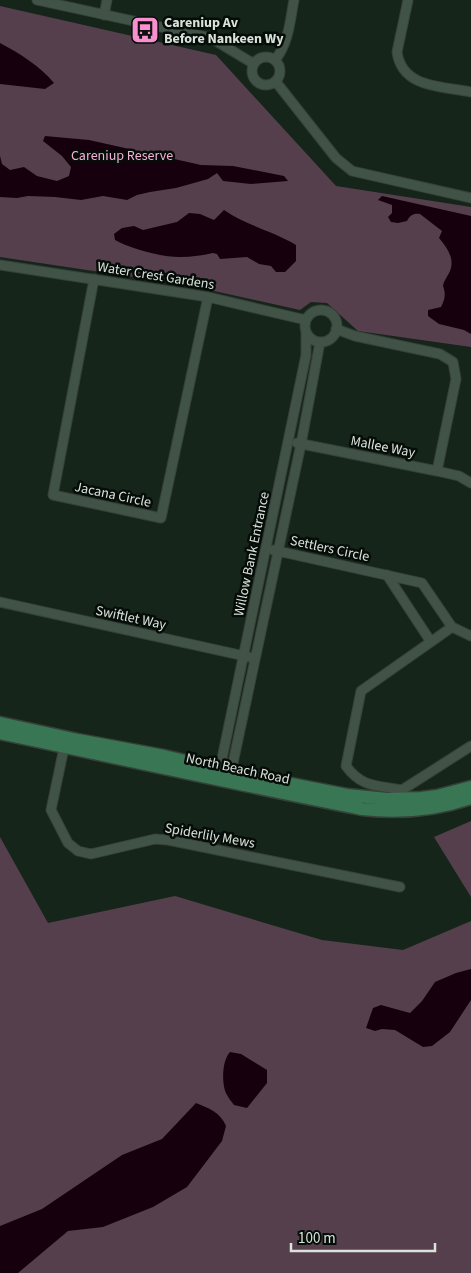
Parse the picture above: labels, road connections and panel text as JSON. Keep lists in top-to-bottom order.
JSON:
{
  "streets": {
    "main road": ["North Beach Road"],
    "street": [
      "Water Crest Gardens",
      "Mallee Way",
      "Jacana Circle",
      "Settlers Circle",
      "Willow Bank Entrance",
      "Swiftlet Way",
      "Spiderlily Mews"
    ]
  },
  "crossings": [
    ["Water Crest Gardens", "Jacana Circle"],
    ["Water Crest Gardens", "Willow Bank Entrance"],
    ["Mallee Way", "Willow Bank Entrance"],
    ["Settlers Circle", "Willow Bank Entrance"],
    ["Willow Bank Entrance", "Swiftlet Way"],
    ["Willow Bank Entrance", "North Beach Road"],
    ["North Beach Road", "Spiderlily Mews"]
  ],
  "parks": ["Careniup Reserve"],
  "places": {
    "bus stop": ["Careniup Av Before Nankeen Wy"]
  },
  "scale_bar": "100 m"
}
